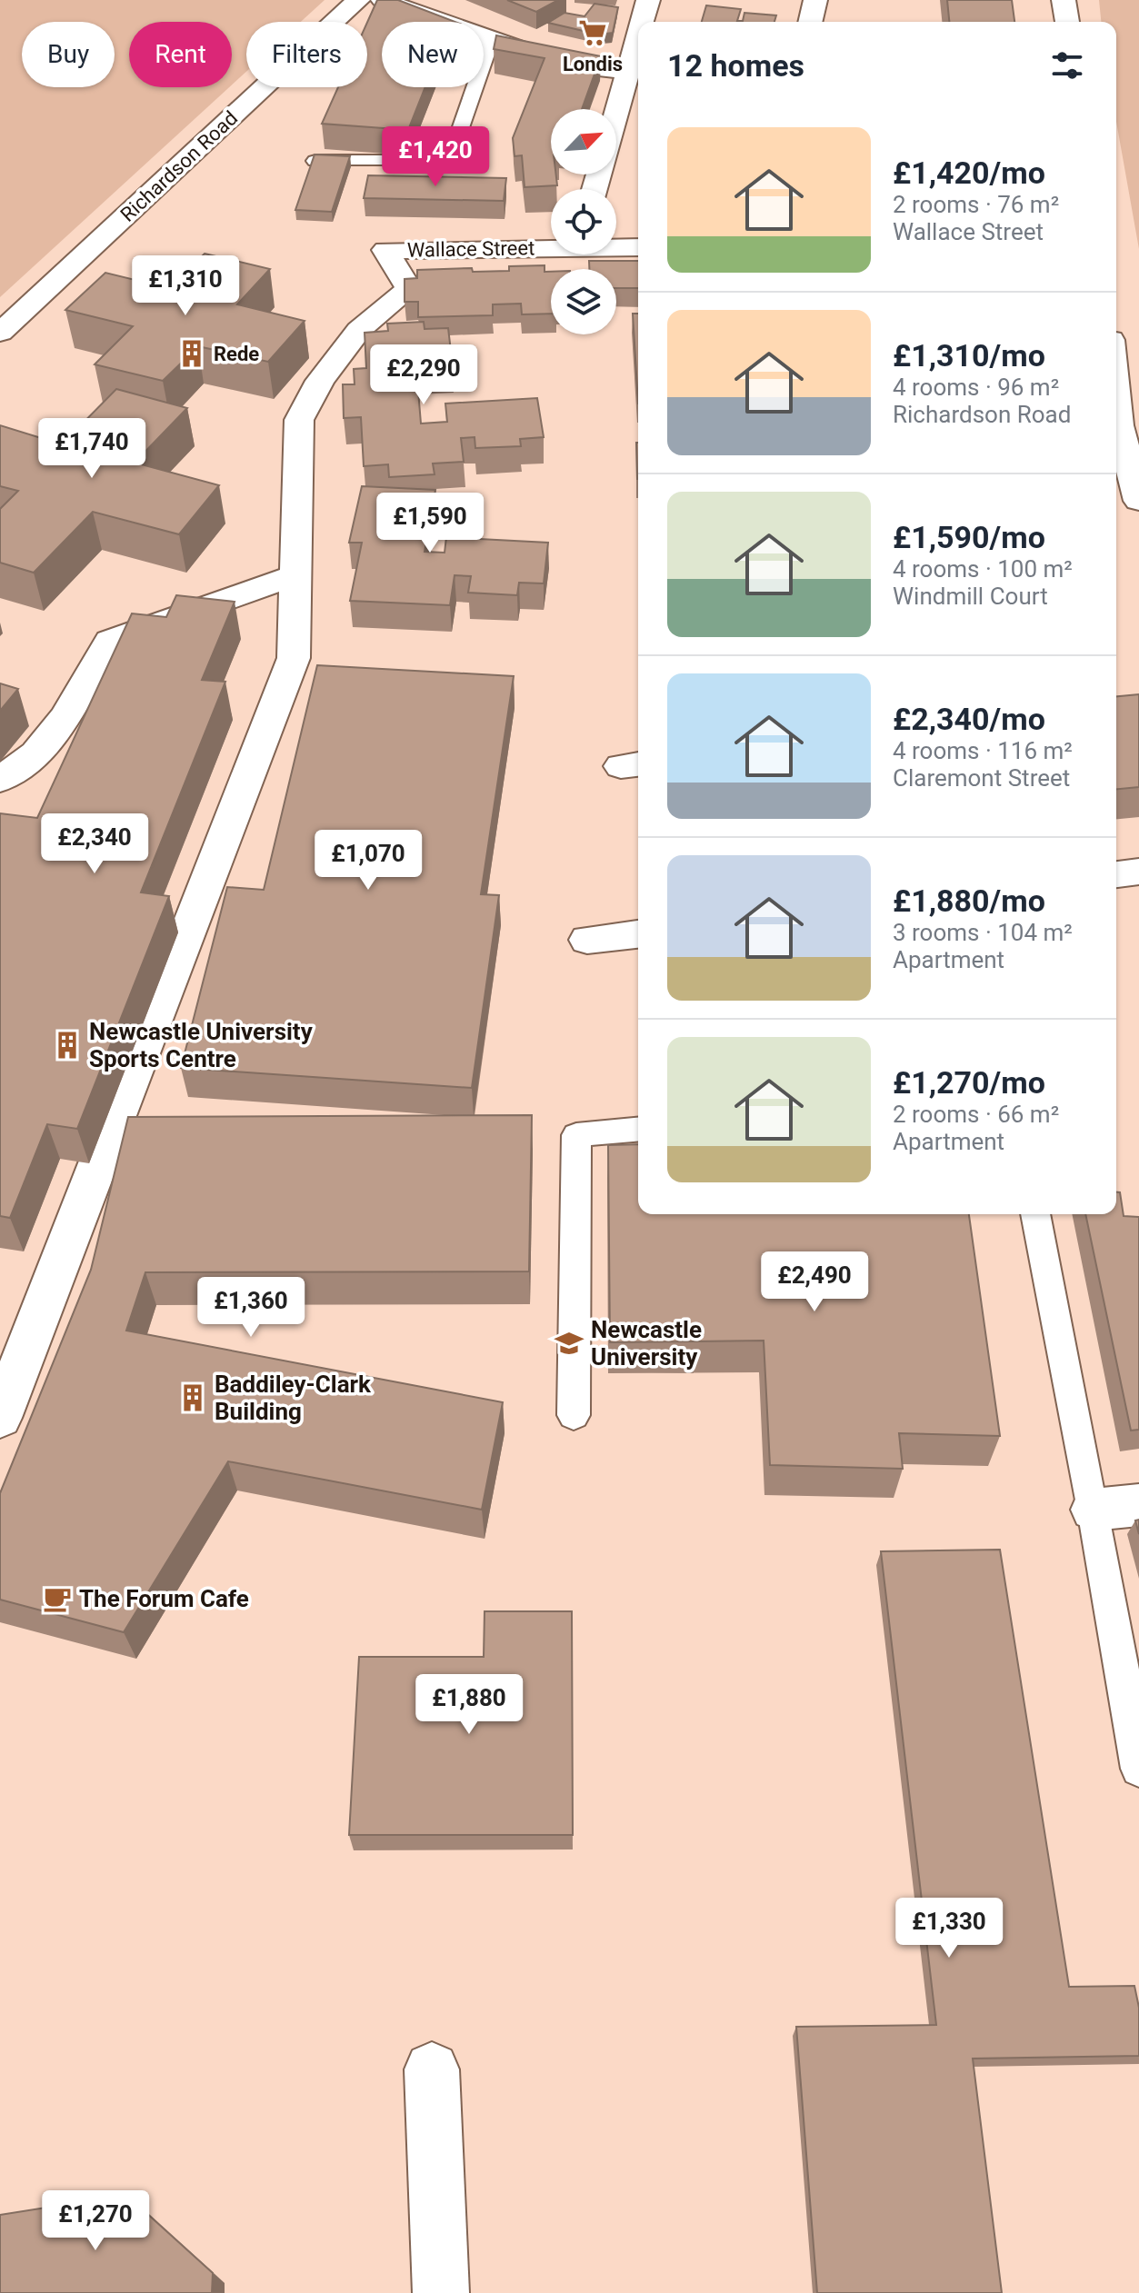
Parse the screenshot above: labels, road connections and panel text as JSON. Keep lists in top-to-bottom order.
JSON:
{
  "streets": {
    "street": ["Richardson Road", "Wallace Street"]
  },
  "places": {
    "supermarket": ["Londis"],
    "building": ["Rede", "Newcastle University Sports Centre", "Baddiley-Clark Building"],
    "school or university": ["Newcastle University"],
    "cafe": ["The Forum Cafe"]
  },
  "north": "top right",
  "page": {
    "chip": [
      "Buy",
      "Rent",
      "Filters",
      "New"
    ],
    "heading": "12 homes",
    "list": [
      {
        "name": "£1,420/mo",
        "note": "2 rooms · 76 m² · Wallace Street"
      },
      {
        "name": "£1,310/mo",
        "note": "4 rooms · 96 m² · Richardson Road"
      },
      {
        "name": "£1,590/mo",
        "note": "4 rooms · 100 m² · Windmill Court"
      },
      {
        "name": "£2,340/mo",
        "note": "4 rooms · 116 m² · Claremont Street"
      },
      {
        "name": "£1,880/mo",
        "note": "3 rooms · 104 m² · Apartment"
      },
      {
        "name": "£1,270/mo",
        "note": "2 rooms · 66 m² · Apartment"
      }
    ],
    "price": [
      "£1,420",
      "£1,310",
      "£2,290",
      "£1,740",
      "£1,590",
      "£2,340",
      "£1,070",
      "£2,490",
      "£1,360",
      "£1,880",
      "£1,330",
      "£1,270"
    ]
  }
}
